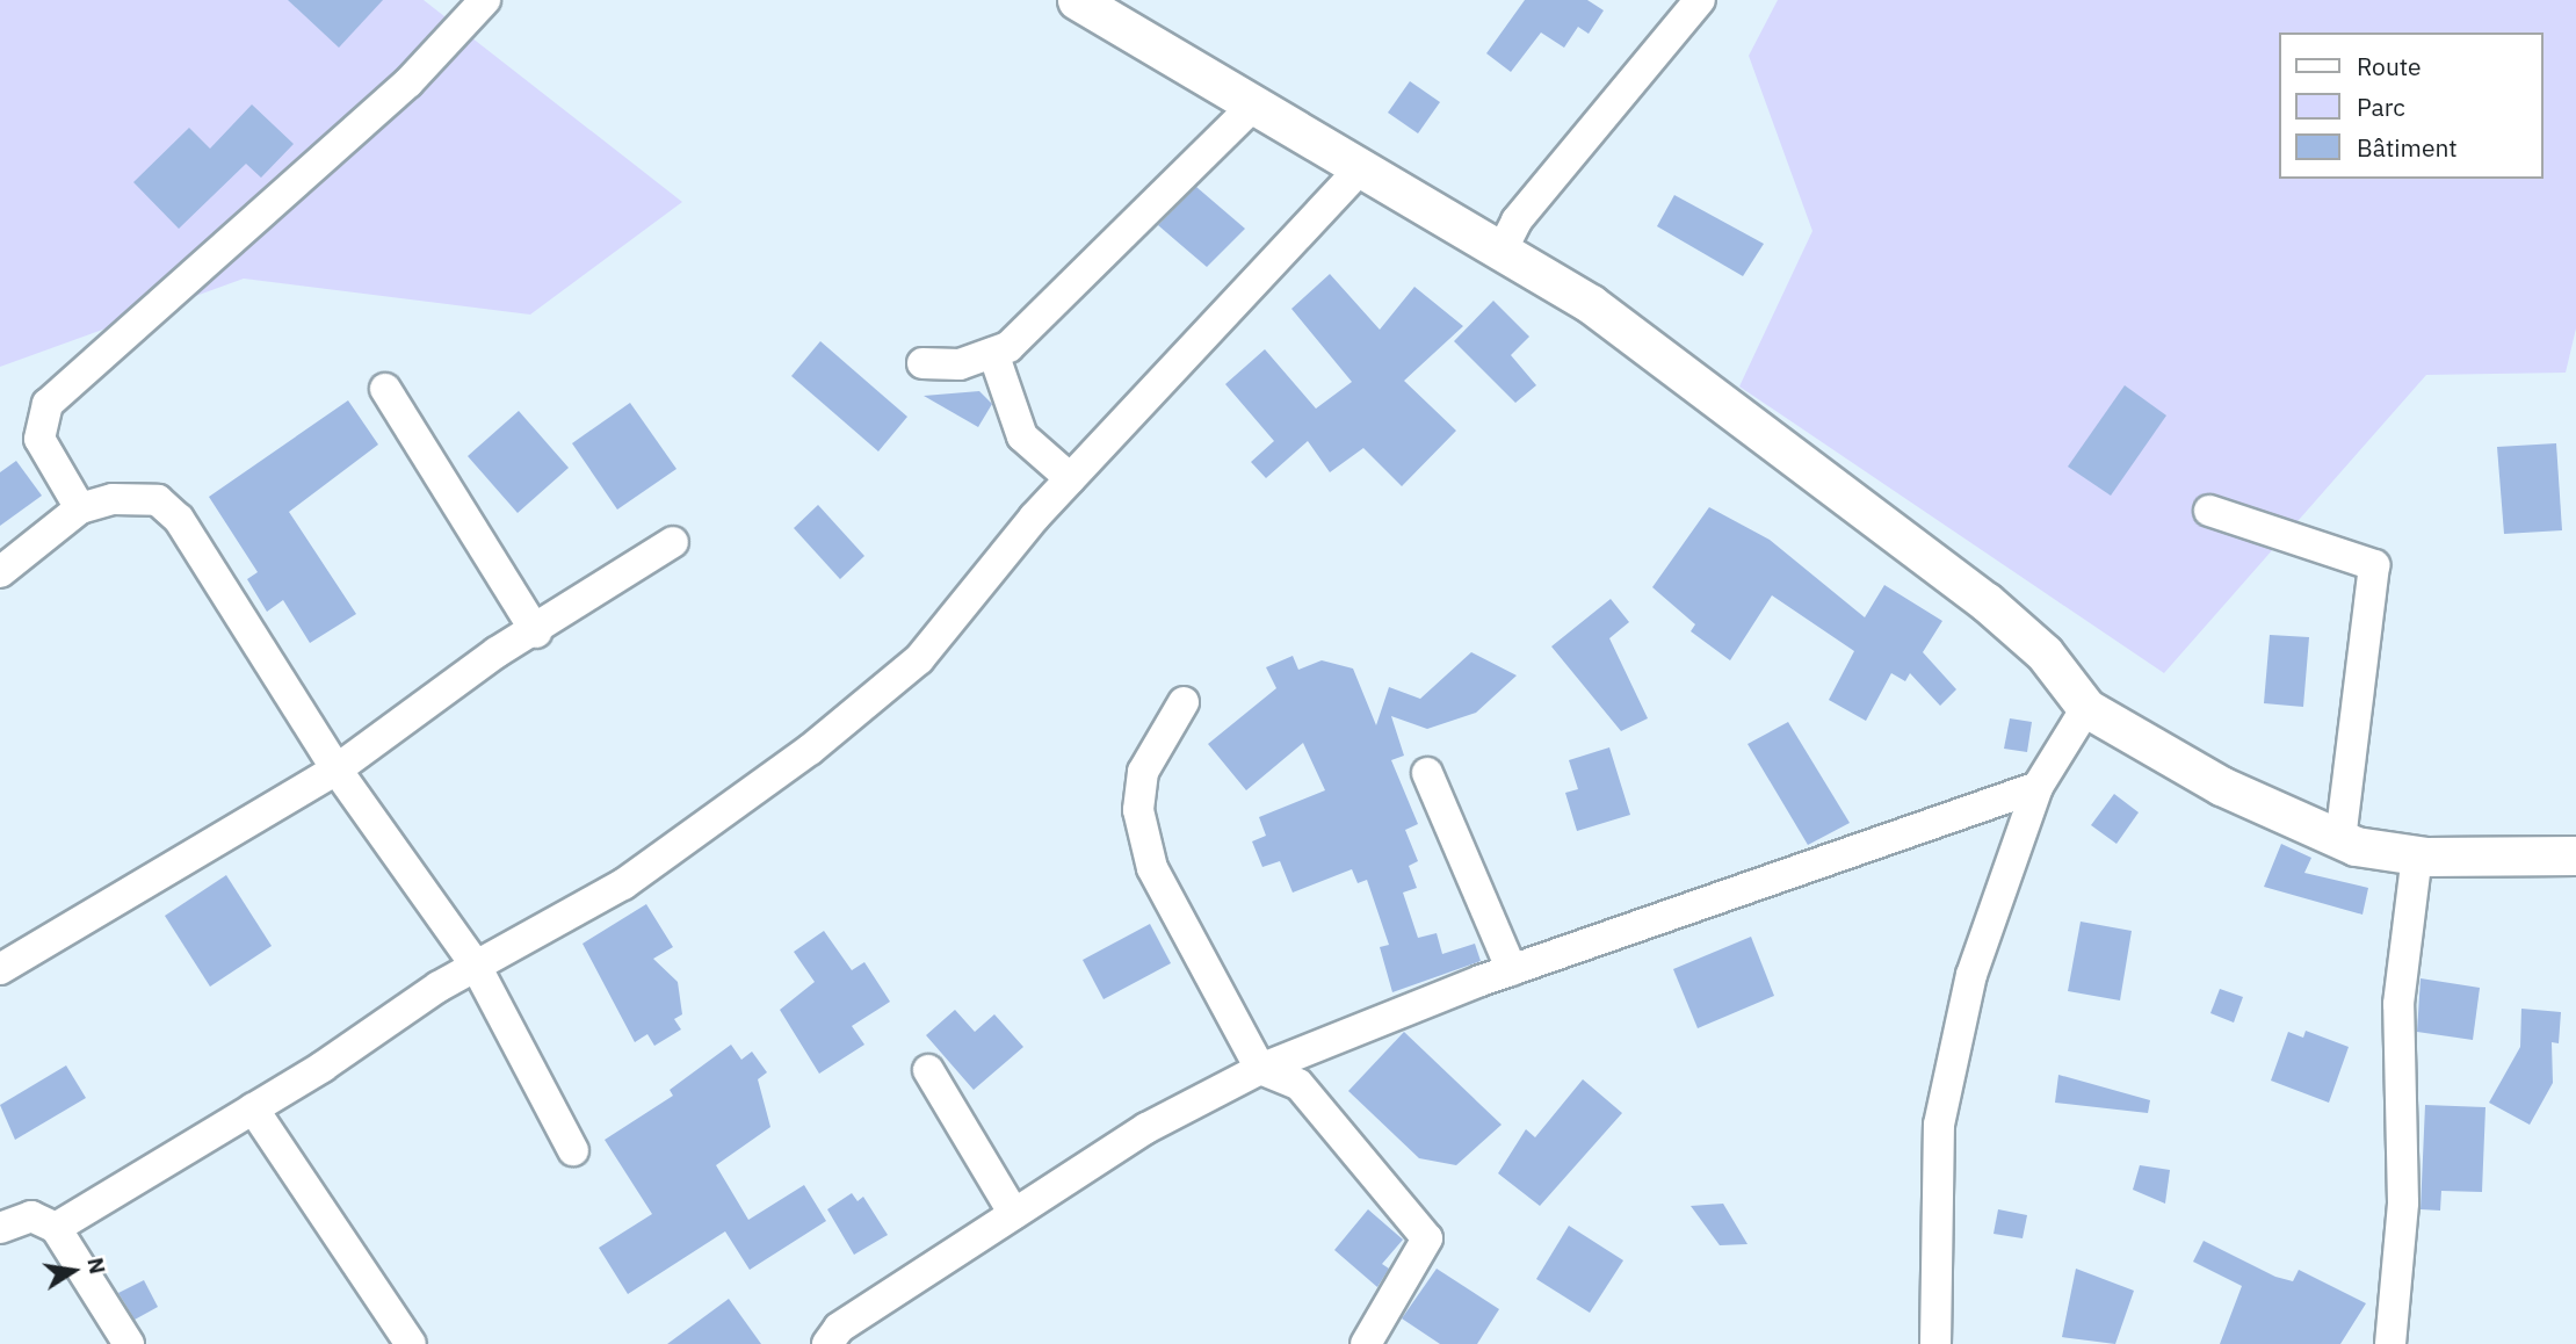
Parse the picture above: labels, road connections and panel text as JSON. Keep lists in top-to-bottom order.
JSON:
{
  "legend": ["Route", "Parc", "Bâtiment"],
  "north": "right"
}
